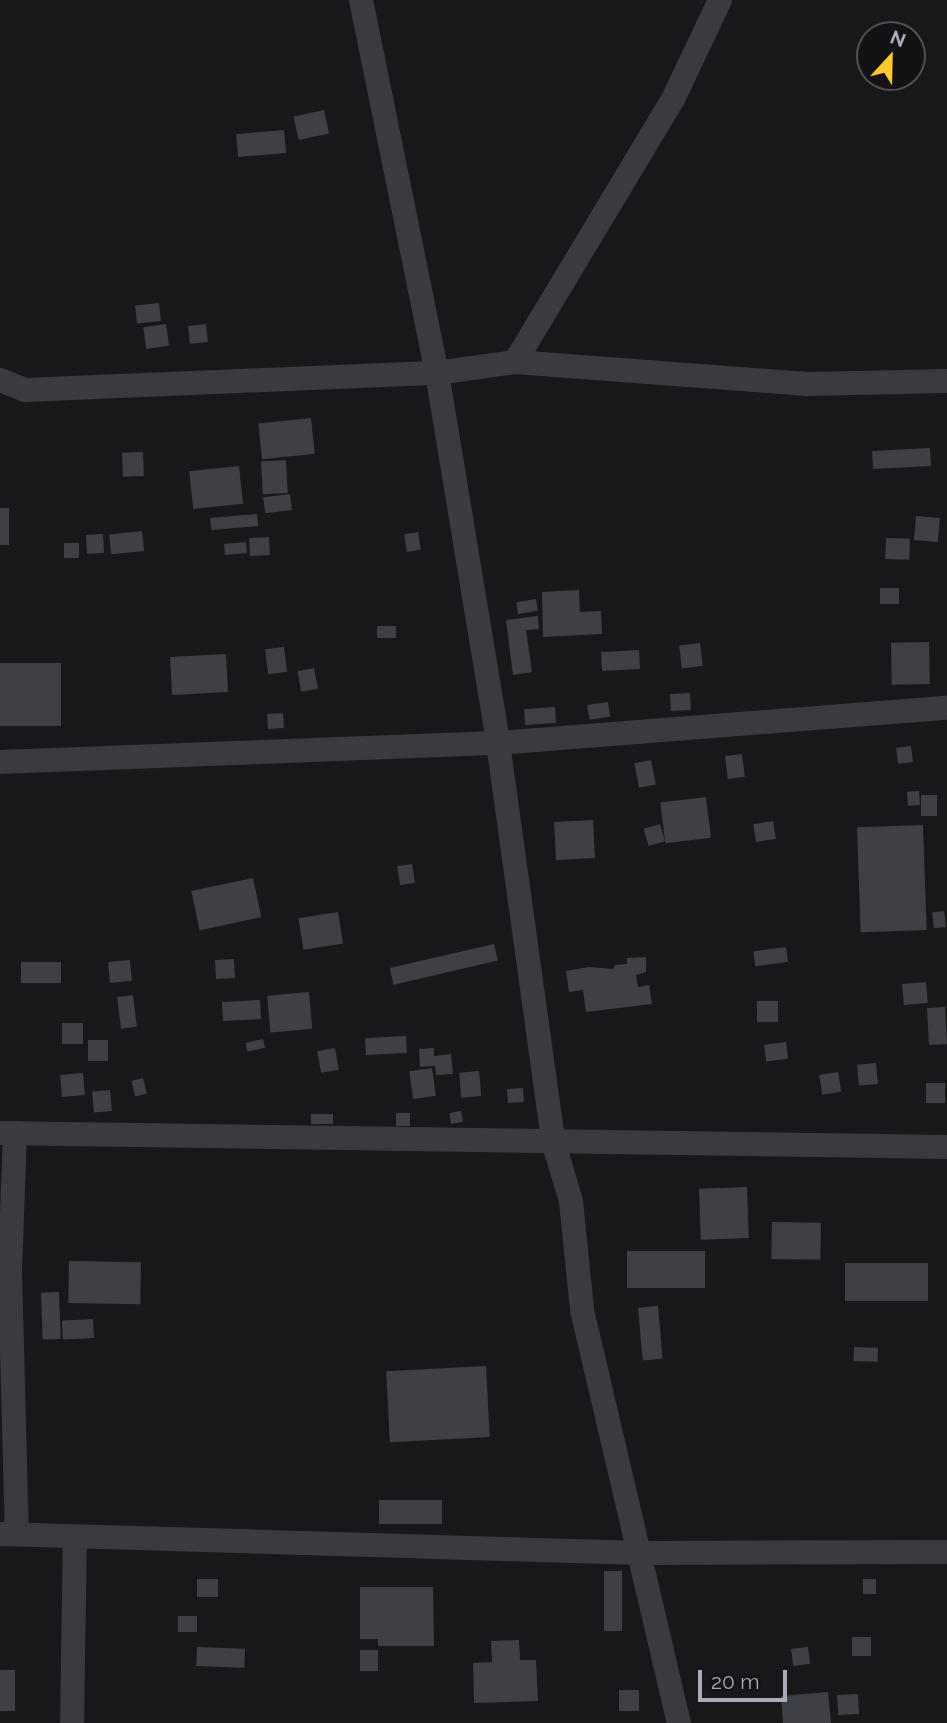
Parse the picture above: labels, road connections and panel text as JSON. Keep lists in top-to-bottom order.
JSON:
{
  "scale_bar": "20 m",
  "north": "top"
}
